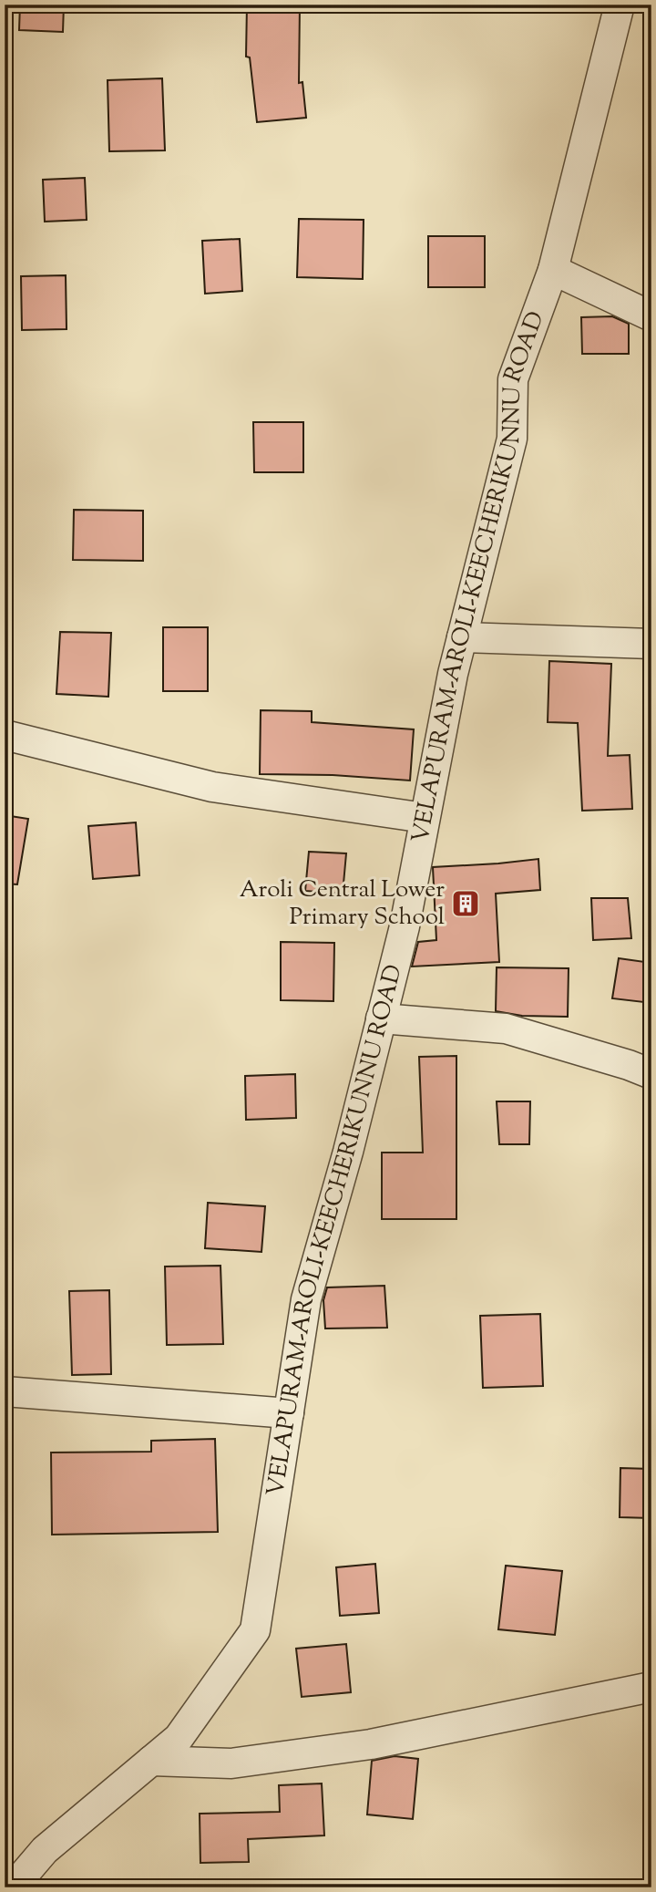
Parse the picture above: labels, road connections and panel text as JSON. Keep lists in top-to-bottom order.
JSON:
{
  "streets": {
    "street": ["VELAPURAM-AROLI-KEECHERIKUNNU ROAD"]
  },
  "places": {
    "building": ["Aroli Central Lower Primary School"]
  }
}
